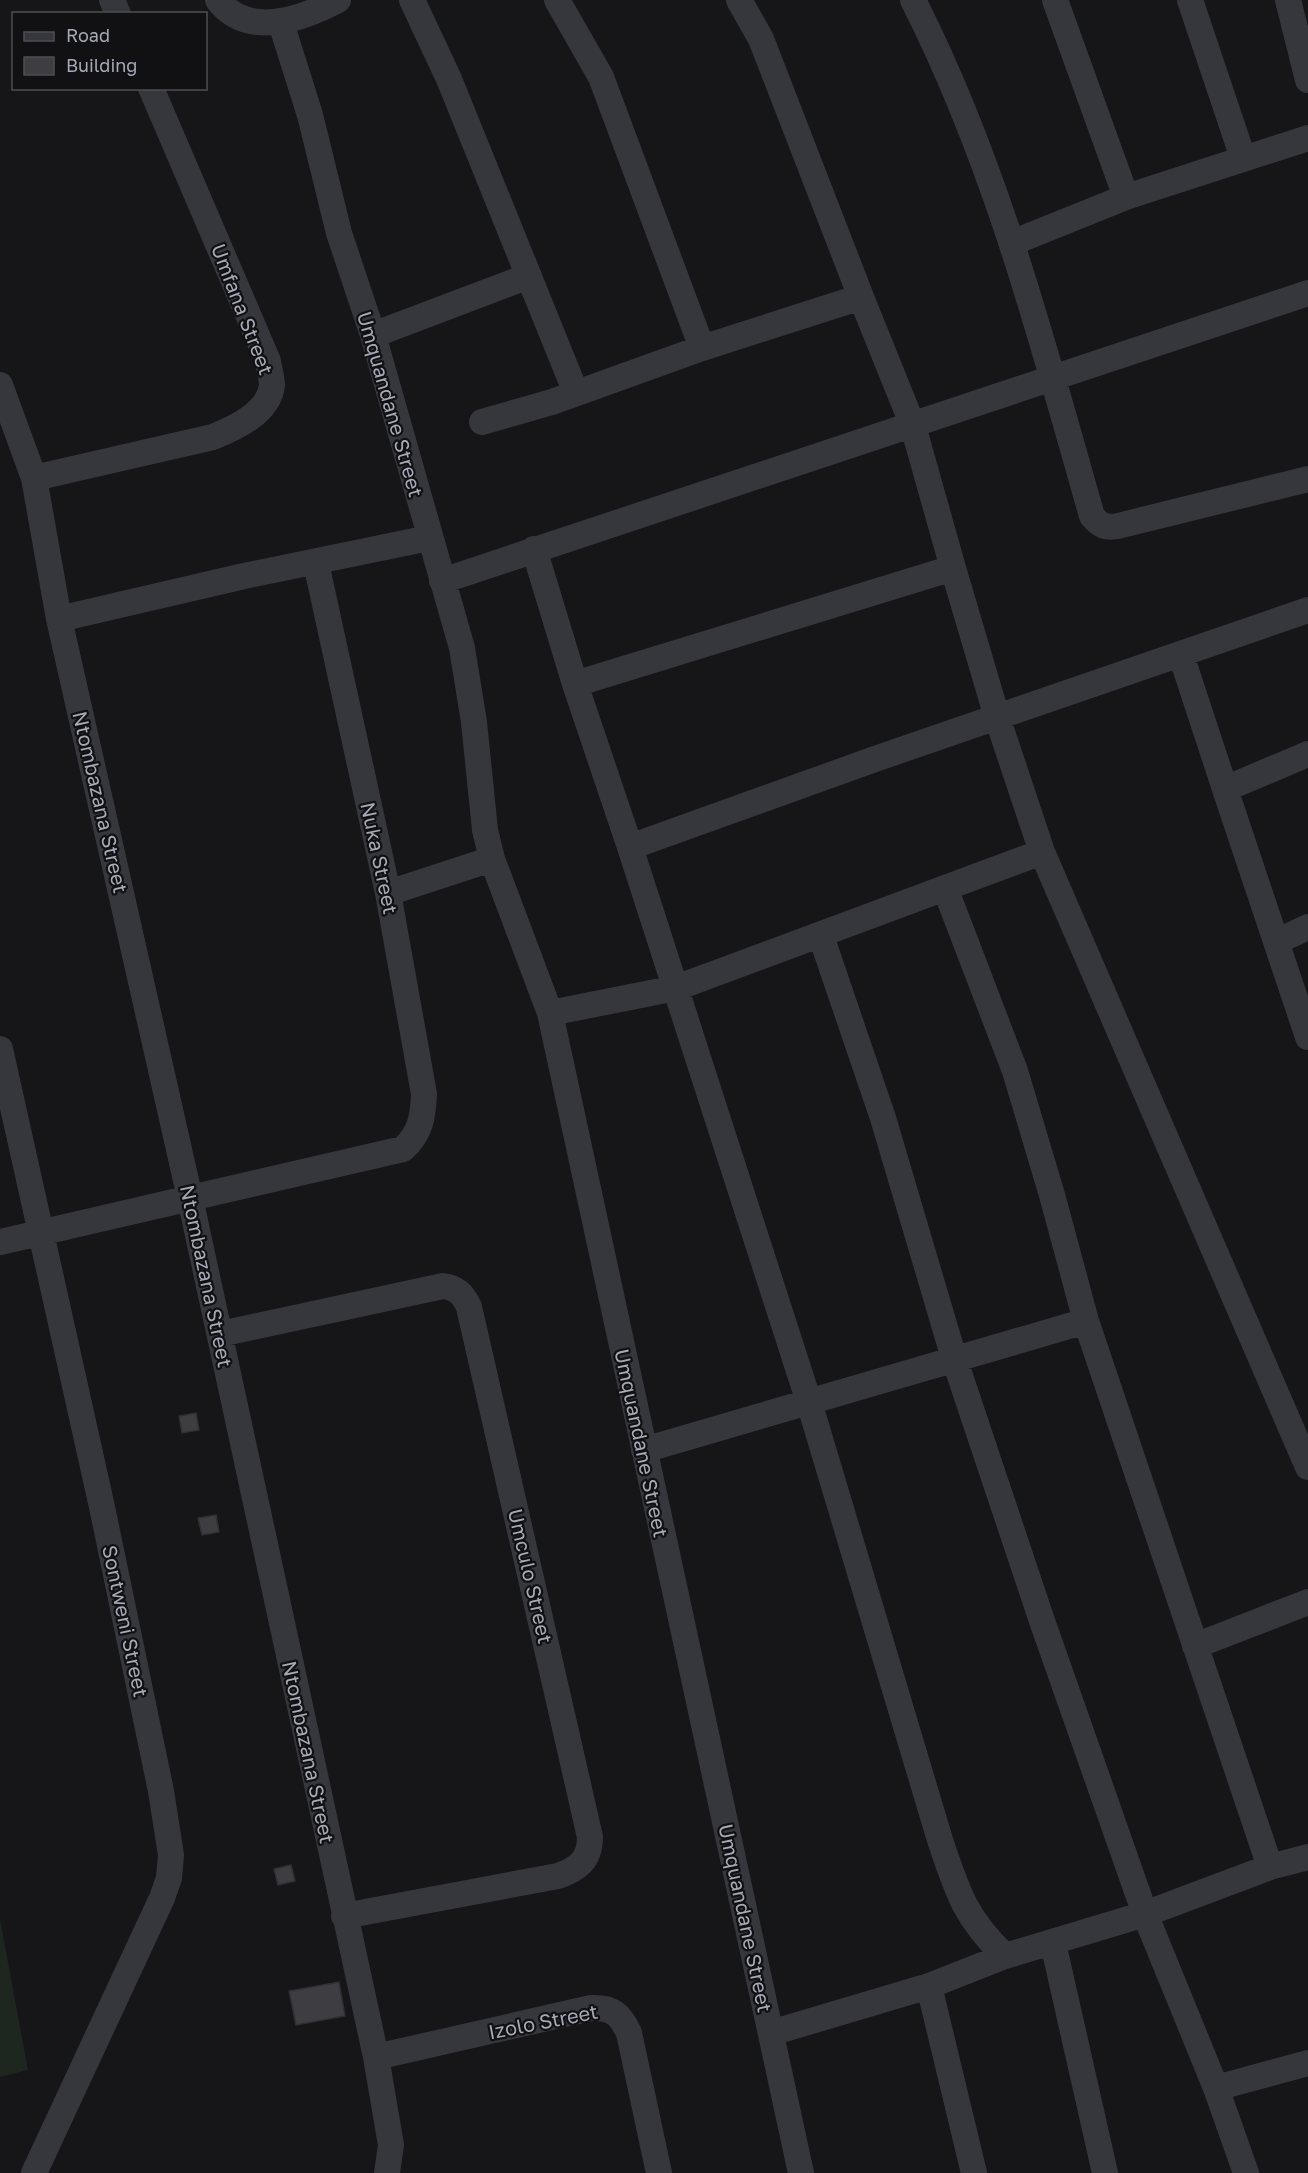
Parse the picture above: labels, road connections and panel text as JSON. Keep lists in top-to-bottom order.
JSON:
{
  "streets": {
    "street": [
      "Umfana Street",
      "Umquandane Street",
      "Ntombazana Street",
      "Nuka Street",
      "Umculo Street",
      "Sontweni Street",
      "Izolo Street"
    ]
  },
  "crossings": [
    ["Umfana Street", "Ntombazana Street"],
    ["Ntombazana Street", "Nuka Street"],
    ["Ntombazana Street", "Umculo Street"],
    ["Ntombazana Street", "Izolo Street"]
  ],
  "legend": ["Road", "Building"]
}
